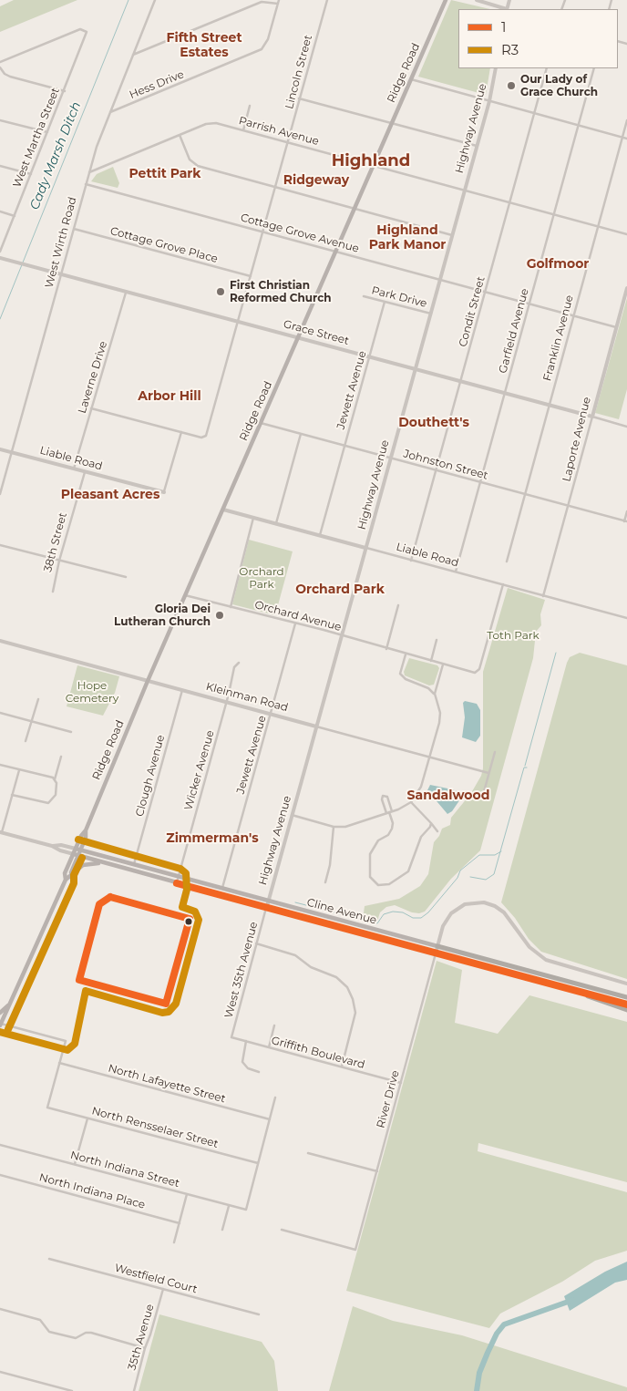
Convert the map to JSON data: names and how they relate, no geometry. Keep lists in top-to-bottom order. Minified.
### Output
{"streets":{"highway":["Cline Avenue"],"main road":["Ridge Road"],"street":["Lincoln Street","Hess Drive","Highway Avenue","Parrish Avenue","West Martha Street","Cottage Grove Avenue","West Wirth Road","Cottage Grove Place","Park Drive","Condit Street","Garfield Avenue","Grace Street","Franklin Avenue","Laverne Drive","Jewett Avenue","Laporte Avenue","Liable Road","Johnston Street","38th Street","Orchard Avenue","Kleinman Road","Wicker Avenue","Clough Avenue","West 35th Avenue","Griffith Boulevard","North Lafayette Street","River Drive","North Rensselaer Street","North Indiana Street","North Indiana Place","Westfield Court","35th Avenue"]},"crossings":[["Lincoln Street","Parrish Avenue"],["Lincoln Street","Cottage Grove Avenue"],["Lincoln Street","Cottage Grove Place"],["Lincoln Street","Grace Street"],["Ridge Road","Parrish Avenue"],["Ridge Road","Cottage Grove Avenue"],["Ridge Road","Grace Street"],["Ridge Road","Liable Road"],["Ridge Road","Johnston Street"],["Ridge Road","Orchard Avenue"],["Ridge Road","Kleinman Road"],["Ridge Road","Cline Avenue"],["Hess Drive","West Wirth Road"],["Highway Avenue","Parrish Avenue"],["Highway Avenue","Cottage Grove Avenue"],["Highway Avenue","Park Drive"],["Highway Avenue","Grace Street"],["Highway Avenue","Liable Road"],["Highway Avenue","Johnston Street"],["Highway Avenue","Orchard Avenue"],["Highway Avenue","Kleinman Road"],["Highway Avenue","Cline Avenue"],["Highway Avenue","West 35th Avenue"],["Parrish Avenue","West Wirth Road"],["Parrish Avenue","Condit Street"],["Parrish Avenue","Garfield Avenue"],["Parrish Avenue","Franklin Avenue"],["Cottage Grove Avenue","West Wirth Road"],["Cottage Grove Avenue","Condit Street"],["Cottage Grove Avenue","Garfield Avenue"],["Cottage Grove Avenue","Franklin Avenue"],["Cottage Grove Avenue","Laporte Avenue"],["West Wirth Road","Cottage Grove Place"],["West Wirth Road","Grace Street"],["West Wirth Road","Liable Road"],["Park Drive","Jewett Avenue"],["Condit Street","Grace Street"],["Condit Street","Liable Road"],["Condit Street","Johnston Street"],["Garfield Avenue","Grace Street"],["Garfield Avenue","Liable Road"],["Garfield Avenue","Johnston Street"],["Grace Street","Franklin Avenue"],["Grace Street","Laverne Drive"],["Grace Street","Jewett Avenue"],["Grace Street","Laporte Avenue"],["Franklin Avenue","Johnston Street"],["Laverne Drive","Liable Road"],["Jewett Avenue","Liable Road"],["Jewett Avenue","Johnston Street"],["Jewett Avenue","Orchard Avenue"],["Jewett Avenue","Kleinman Road"],["Jewett Avenue","Cline Avenue"],["Laporte Avenue","Liable Road"],["Laporte Avenue","Johnston Street"],["Liable Road","38th Street"],["Kleinman Road","Wicker Avenue"],["Kleinman Road","Clough Avenue"],["Wicker Avenue","Cline Avenue"],["Clough Avenue","Cline Avenue"],["Cline Avenue","West 35th Avenue"],["Cline Avenue","River Drive"],["West 35th Avenue","Griffith Boulevard"],["Griffith Boulevard","River Drive"],["North Lafayette Street","North Rensselaer Street"],["North Rensselaer Street","North Indiana Street"],["Westfield Court","35th Avenue"]],"districts":["Fifth Street Estates","Highland","Pettit Park","Ridgeway","Highland Park Manor","Golfmoor","Arbor Hill","Douthett's","Pleasant Acres","Orchard Park","Sandalwood","Zimmerman's"],"water":["Cady Marsh Ditch"],"parks":["Orchard Park","Toth Park","Hope Cemetery"],"places":["Our Lady of Grace Church","First Christian Reformed Church","Gloria Dei Lutheran Church"],"lines":["transit line R3","transit line 1"],"legend":["1","R3"]}
